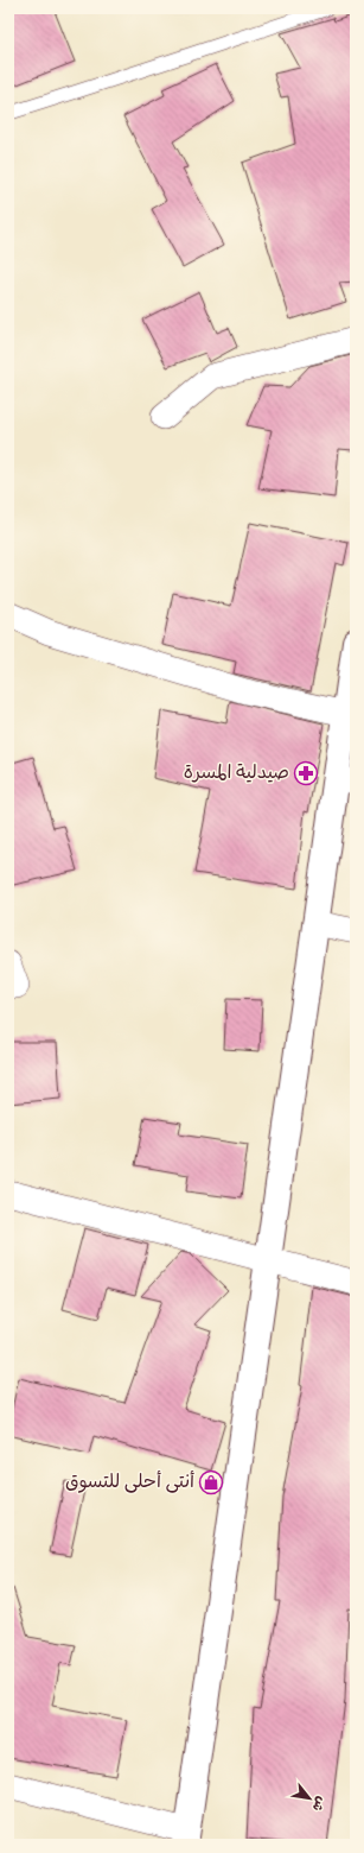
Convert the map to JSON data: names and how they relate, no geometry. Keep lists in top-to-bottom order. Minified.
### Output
{"places":{"pharmacy":["صيدلية المسرة"],"shop":["أنتى أحلى للتسوق"]},"north":"bottom right"}
